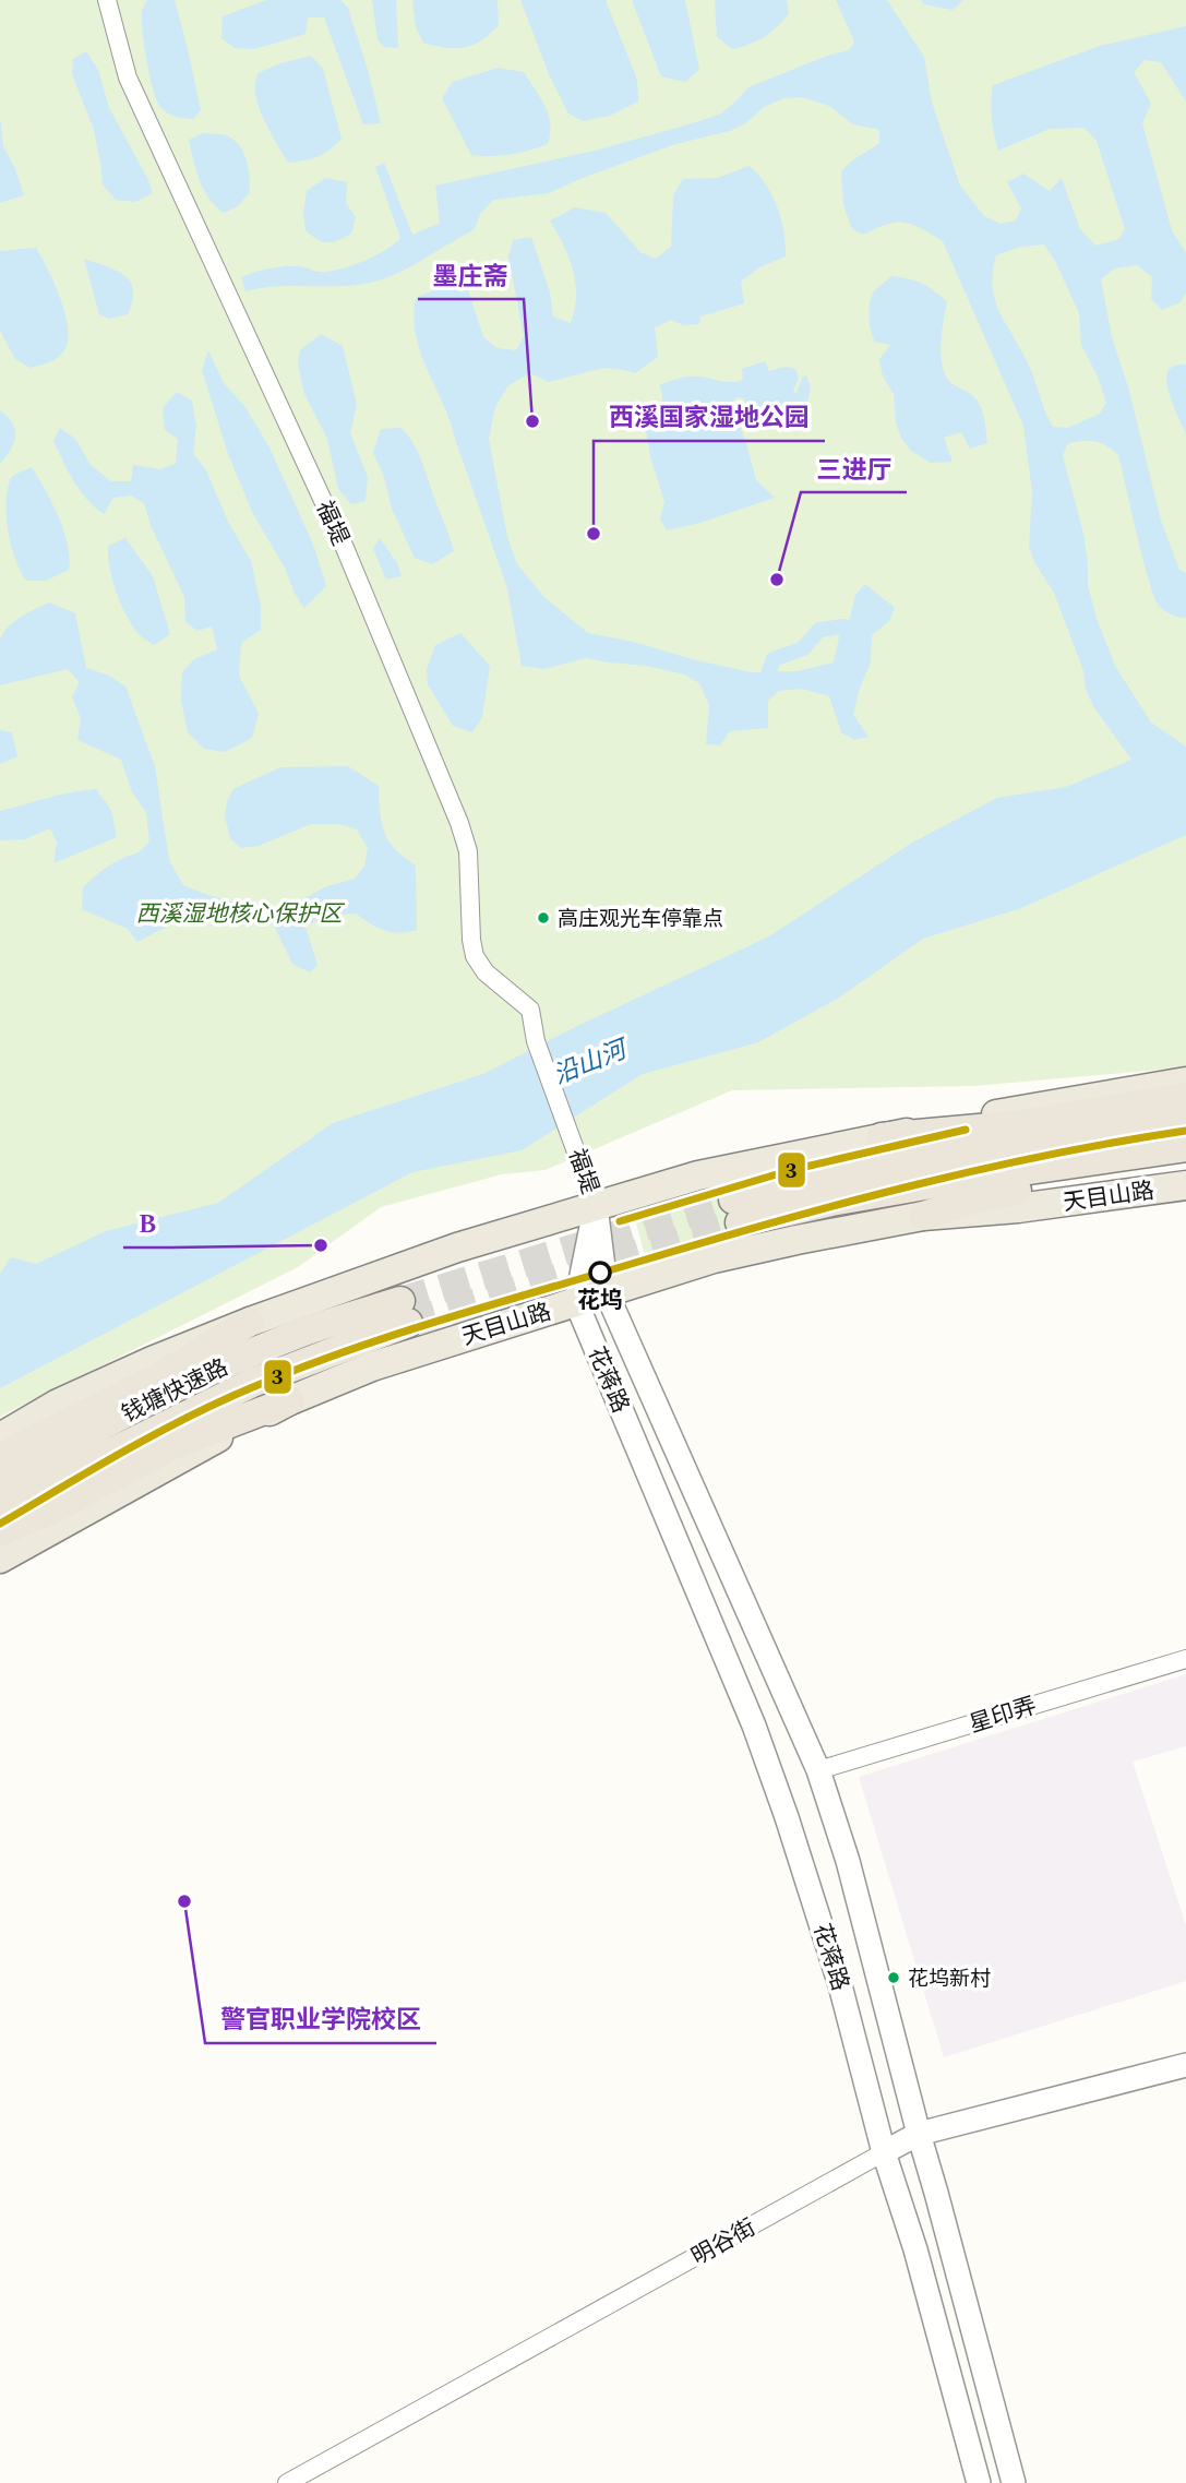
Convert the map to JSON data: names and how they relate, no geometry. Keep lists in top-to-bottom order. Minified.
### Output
{"streets":{"highway":["钱塘快速路"],"main road":["天目山路"],"street":["福堤","花蒋路","星印弄","明谷街"]},"crossings":[["福堤","花蒋路"],["天目山路","花蒋路"],["花蒋路","星印弄"],["花蒋路","明谷街"]],"water":["沿山河"],"parks":["西溪湿地核心保护区"],"places":["墨庄斋","西溪国家湿地公园","三进厅","高庄观光车停靠点","B","花坞","警官职业学院校区","花坞新村"],"lines":["transit line 3"]}
